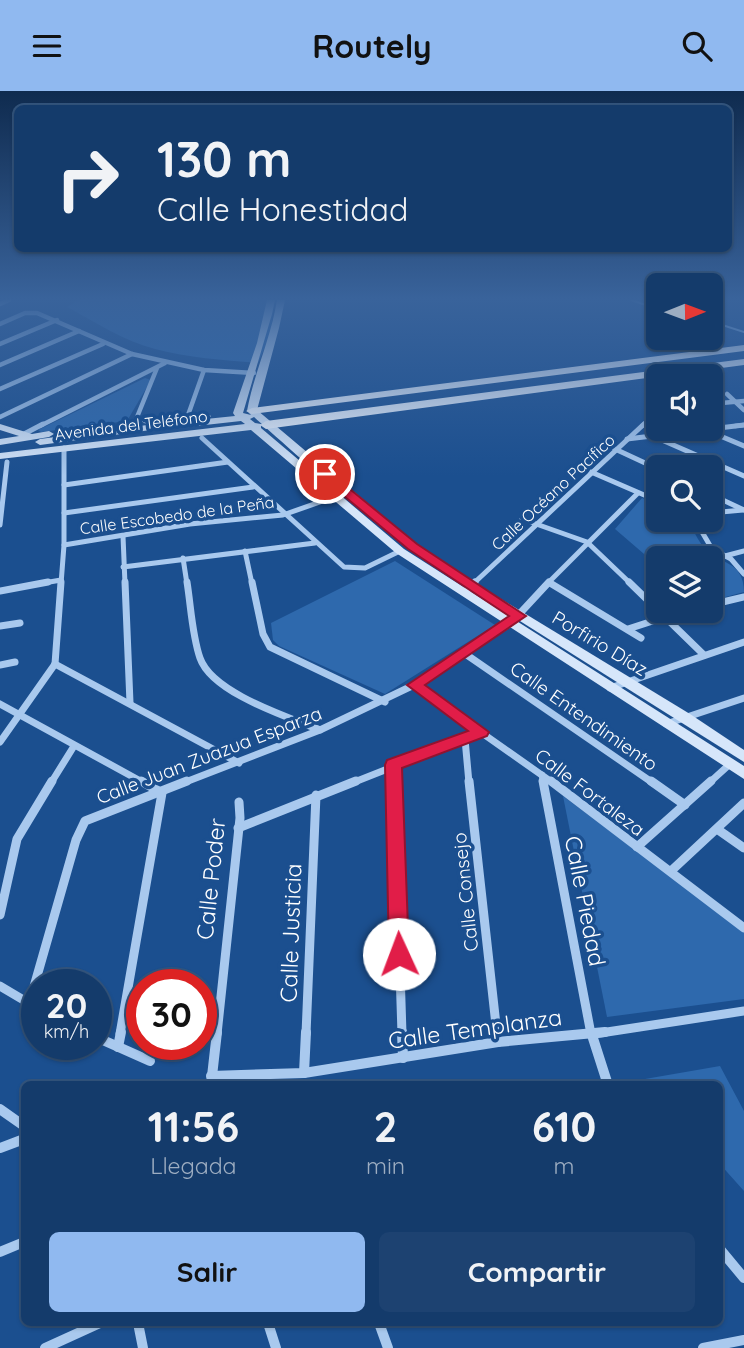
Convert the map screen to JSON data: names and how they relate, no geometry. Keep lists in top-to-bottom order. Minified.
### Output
{"streets":{"street":["Avenida del Teléfono","Calle Océano Pacífico","Calle Escobedo de la Peña","Porfirio Díaz","Calle Entendimiento","Calle Juan Zuazua Esparza","Calle Fortaleza","Calle Poder","Calle Consejo","Calle Piedad","Calle Justicia","Calle Templanza"]},"crossings":[["Porfirio Díaz","Calle Juan Zuazua Esparza"],["Calle Entendimiento","Calle Juan Zuazua Esparza"],["Calle Juan Zuazua Esparza","Calle Fortaleza"],["Calle Fortaleza","Calle Piedad"],["Calle Poder","Calle Templanza"],["Calle Consejo","Calle Templanza"],["Calle Piedad","Calle Templanza"],["Calle Justicia","Calle Templanza"]],"north":"right","page":{"header":"Routely","turn":["130 m","Calle Honestidad"],"speed":"20 km/h","limit":"30","eta":["11:56","Llegada","2","min","610","m"],"buttons":["Salir","Compartir"]}}
